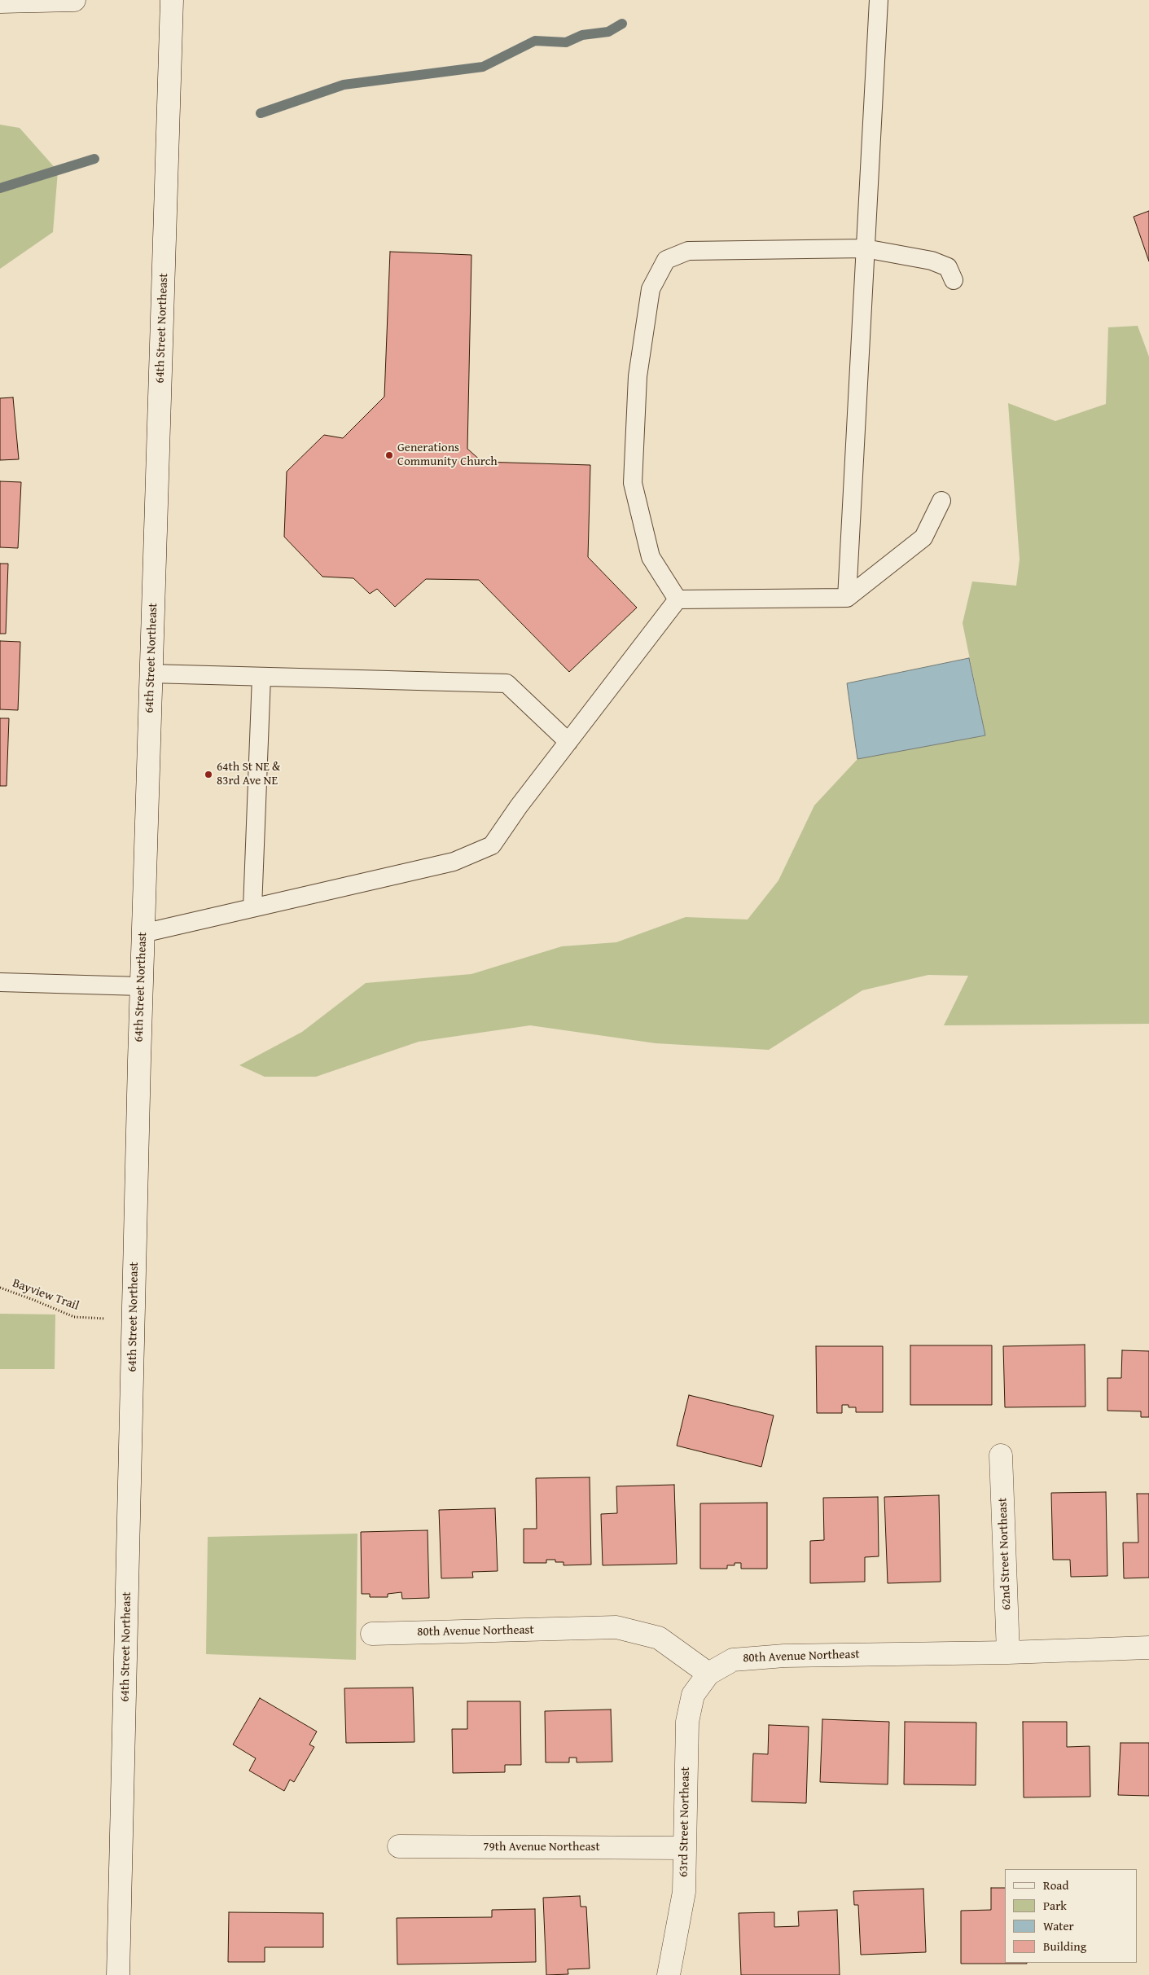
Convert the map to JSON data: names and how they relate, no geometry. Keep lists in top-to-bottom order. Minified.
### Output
{"streets":{"main road":["64th Street Northeast","62nd Street Northeast","80th Avenue Northeast","63rd Street Northeast","79th Avenue Northeast"],"path":["Bayview Trail"]},"crossings":[["64th Street Northeast","Bayview Trail"],["62nd Street Northeast","80th Avenue Northeast"],["80th Avenue Northeast","63rd Street Northeast"],["63rd Street Northeast","79th Avenue Northeast"]],"places":["Generations Community Church","64th St NE & 83rd Ave NE"],"legend":["Road","Park","Water","Building"]}
